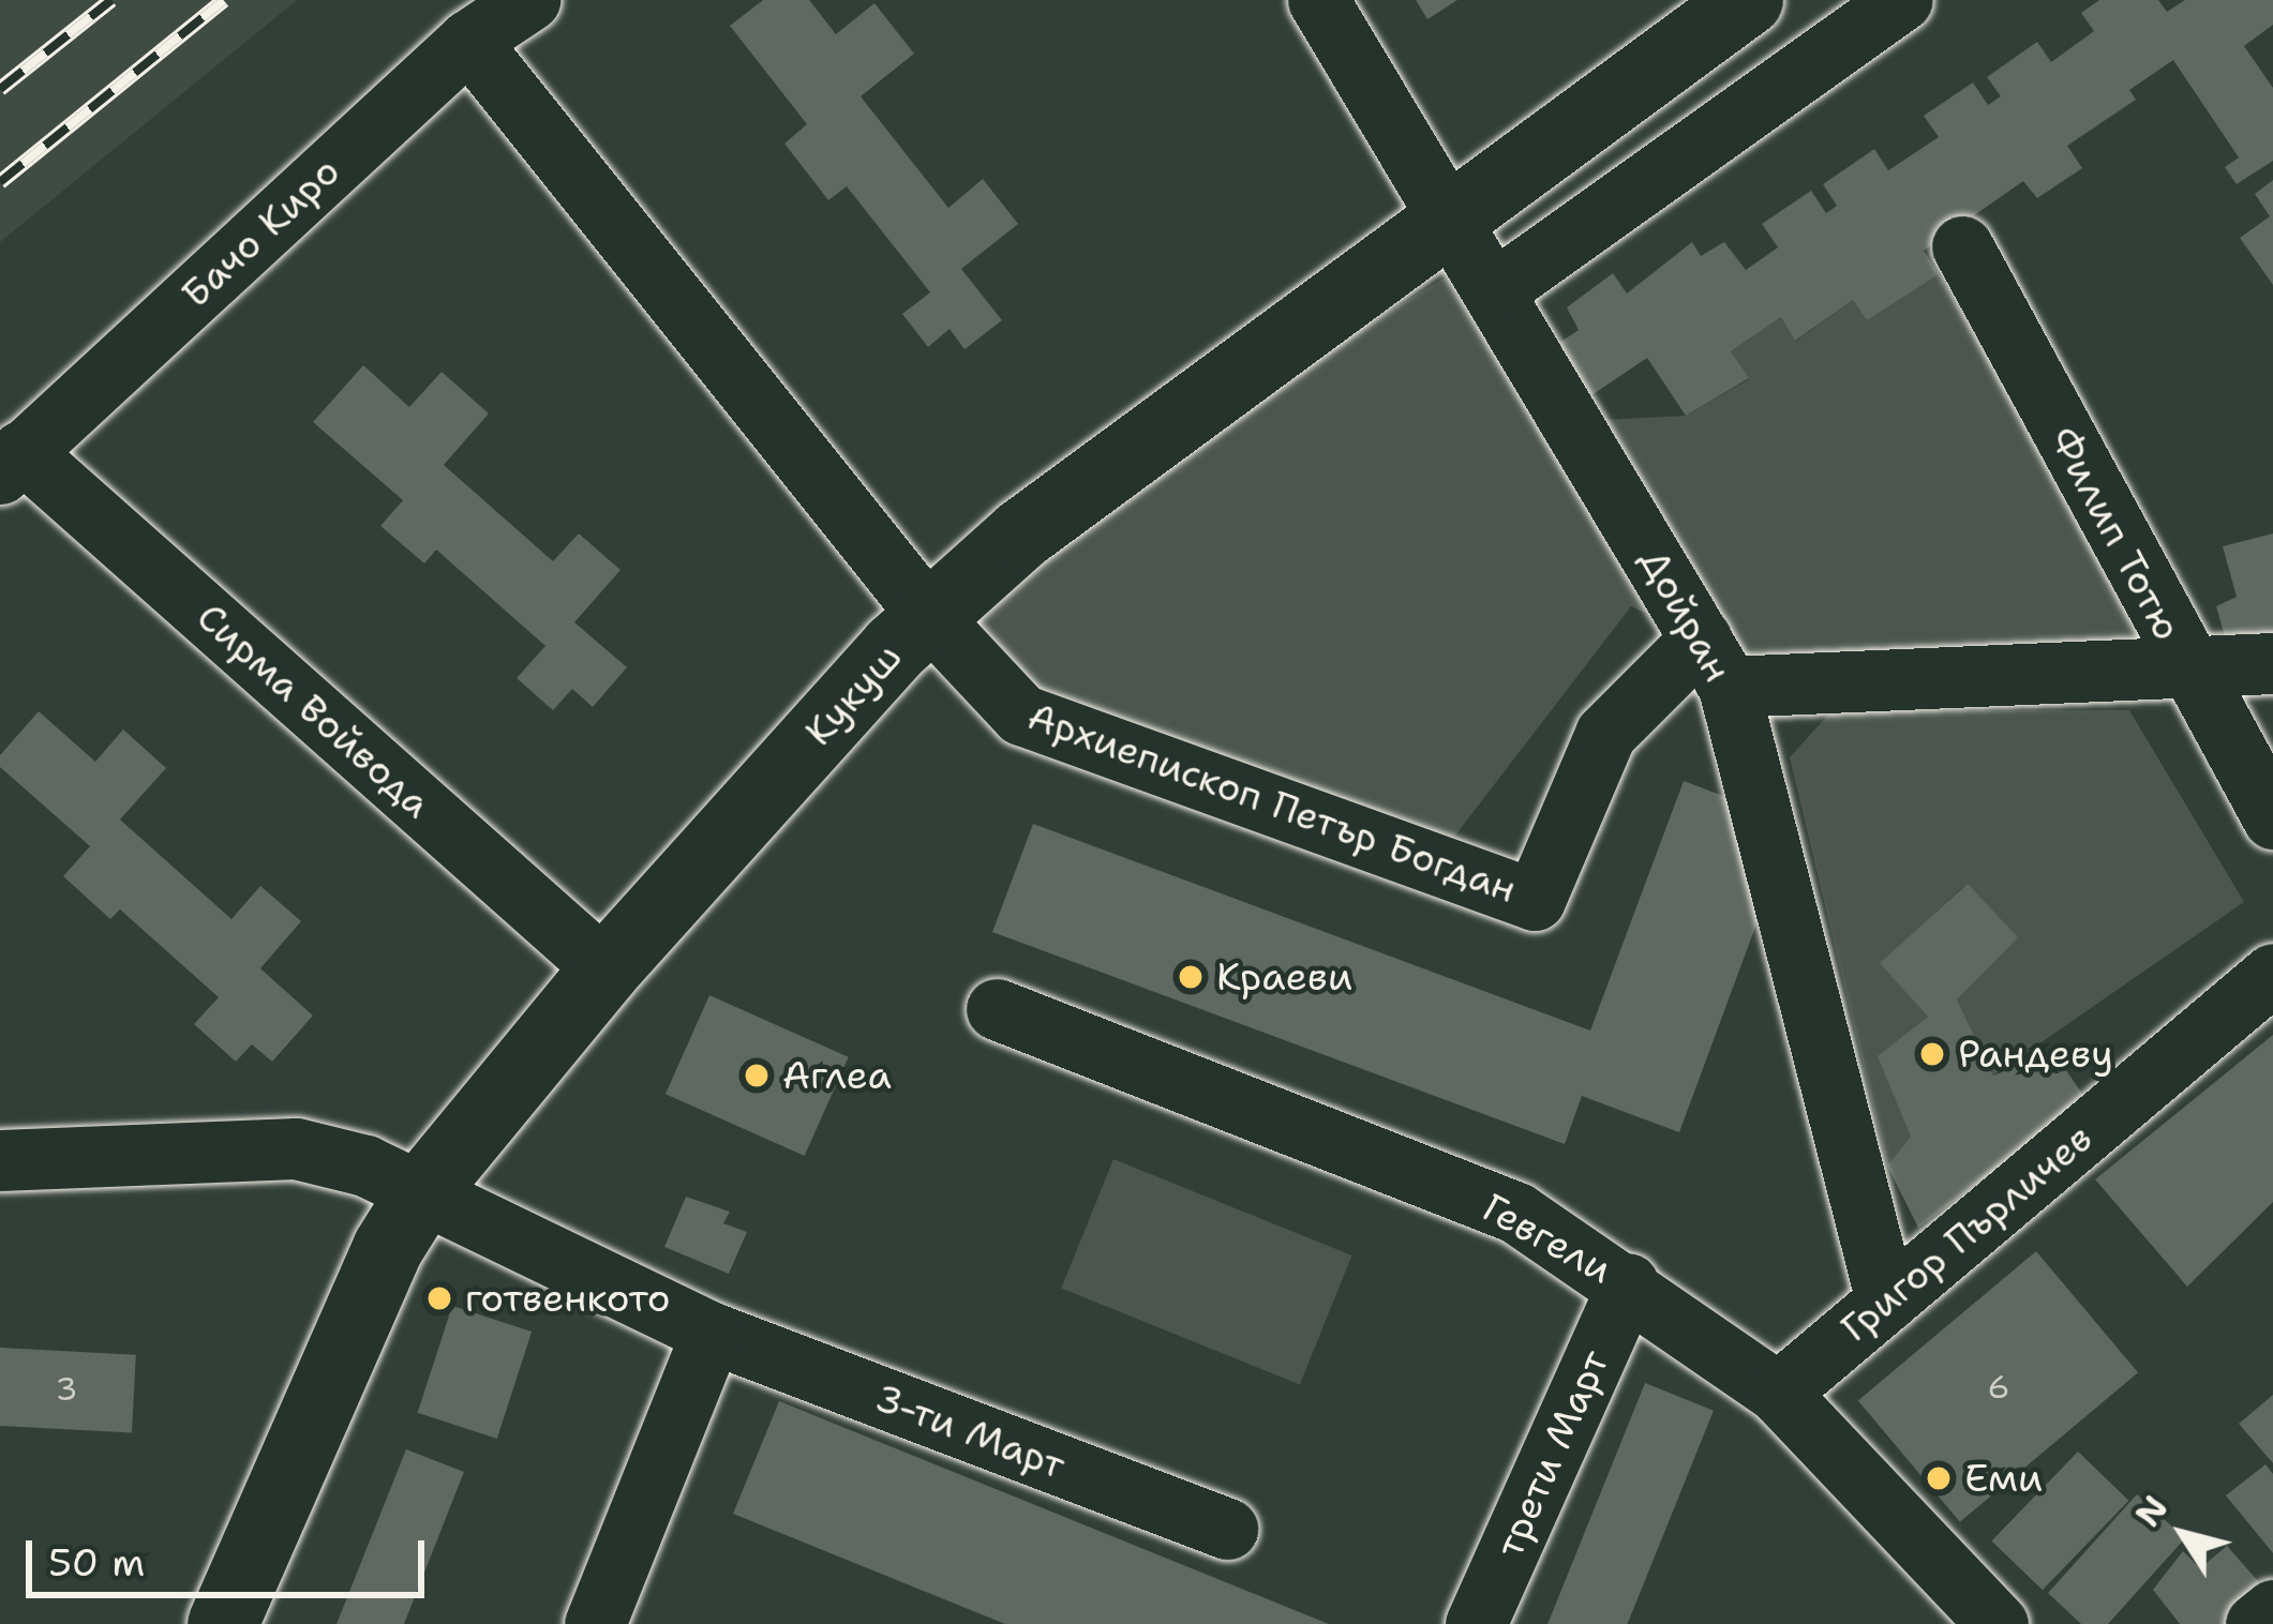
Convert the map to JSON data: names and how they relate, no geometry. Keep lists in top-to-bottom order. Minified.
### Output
{"streets":{"street":["Бачо Киро","Филип Тотю","Дойран","Кукуш","Сирма Войвода","Архиепископ Петър Богдан","Григор Пърличев","Гевгели","3-ти Март","трети Март"]},"crossings":[["Бачо Киро","Сирма Войвода"],["Бачо Киро","Архиепископ Петър Богдан"],["Дойран","Кукуш"],["Дойран","Архиепископ Петър Богдан"],["Дойран","Григор Пърличев"],["Кукуш","Сирма Войвода"],["Кукуш","Архиепископ Петър Богдан"],["Кукуш","3-ти Март"],["Григор Пърличев","Гевгели"],["Гевгели","трети Март"]],"places":["Краеви","Рандеву","Аглеа","готвенкото","Еми"],"house_numbers":["6","3"],"scale_bar":"50 m","north":"top left"}
